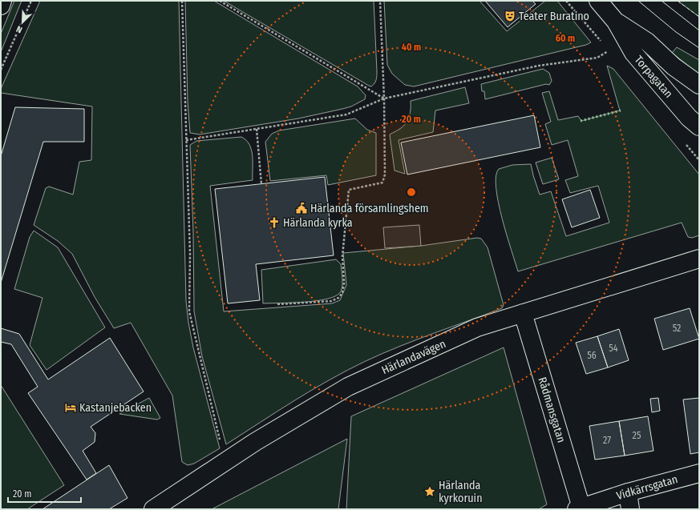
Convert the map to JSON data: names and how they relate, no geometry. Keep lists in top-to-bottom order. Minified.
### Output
{"streets":{"street":["Torpagatan","Härlandavägen","Rådmansgatan","Vidkärrsgatan"]},"crossings":[["Härlandavägen","Rådmansgatan"],["Rådmansgatan","Vidkärrsgatan"]],"places":{"theatre":["Teater Buratino"],"public building":["Härlanda församlingshem"],"church":["Härlanda kyrka"],"hotel":["Kastanjebacken"],"place":["Härlanda kyrkoruin"]},"house_numbers":["52","54","56","25","27"],"scale_bar":"20 m","north":"bottom left","rings":["60 m","40 m","20 m"]}
